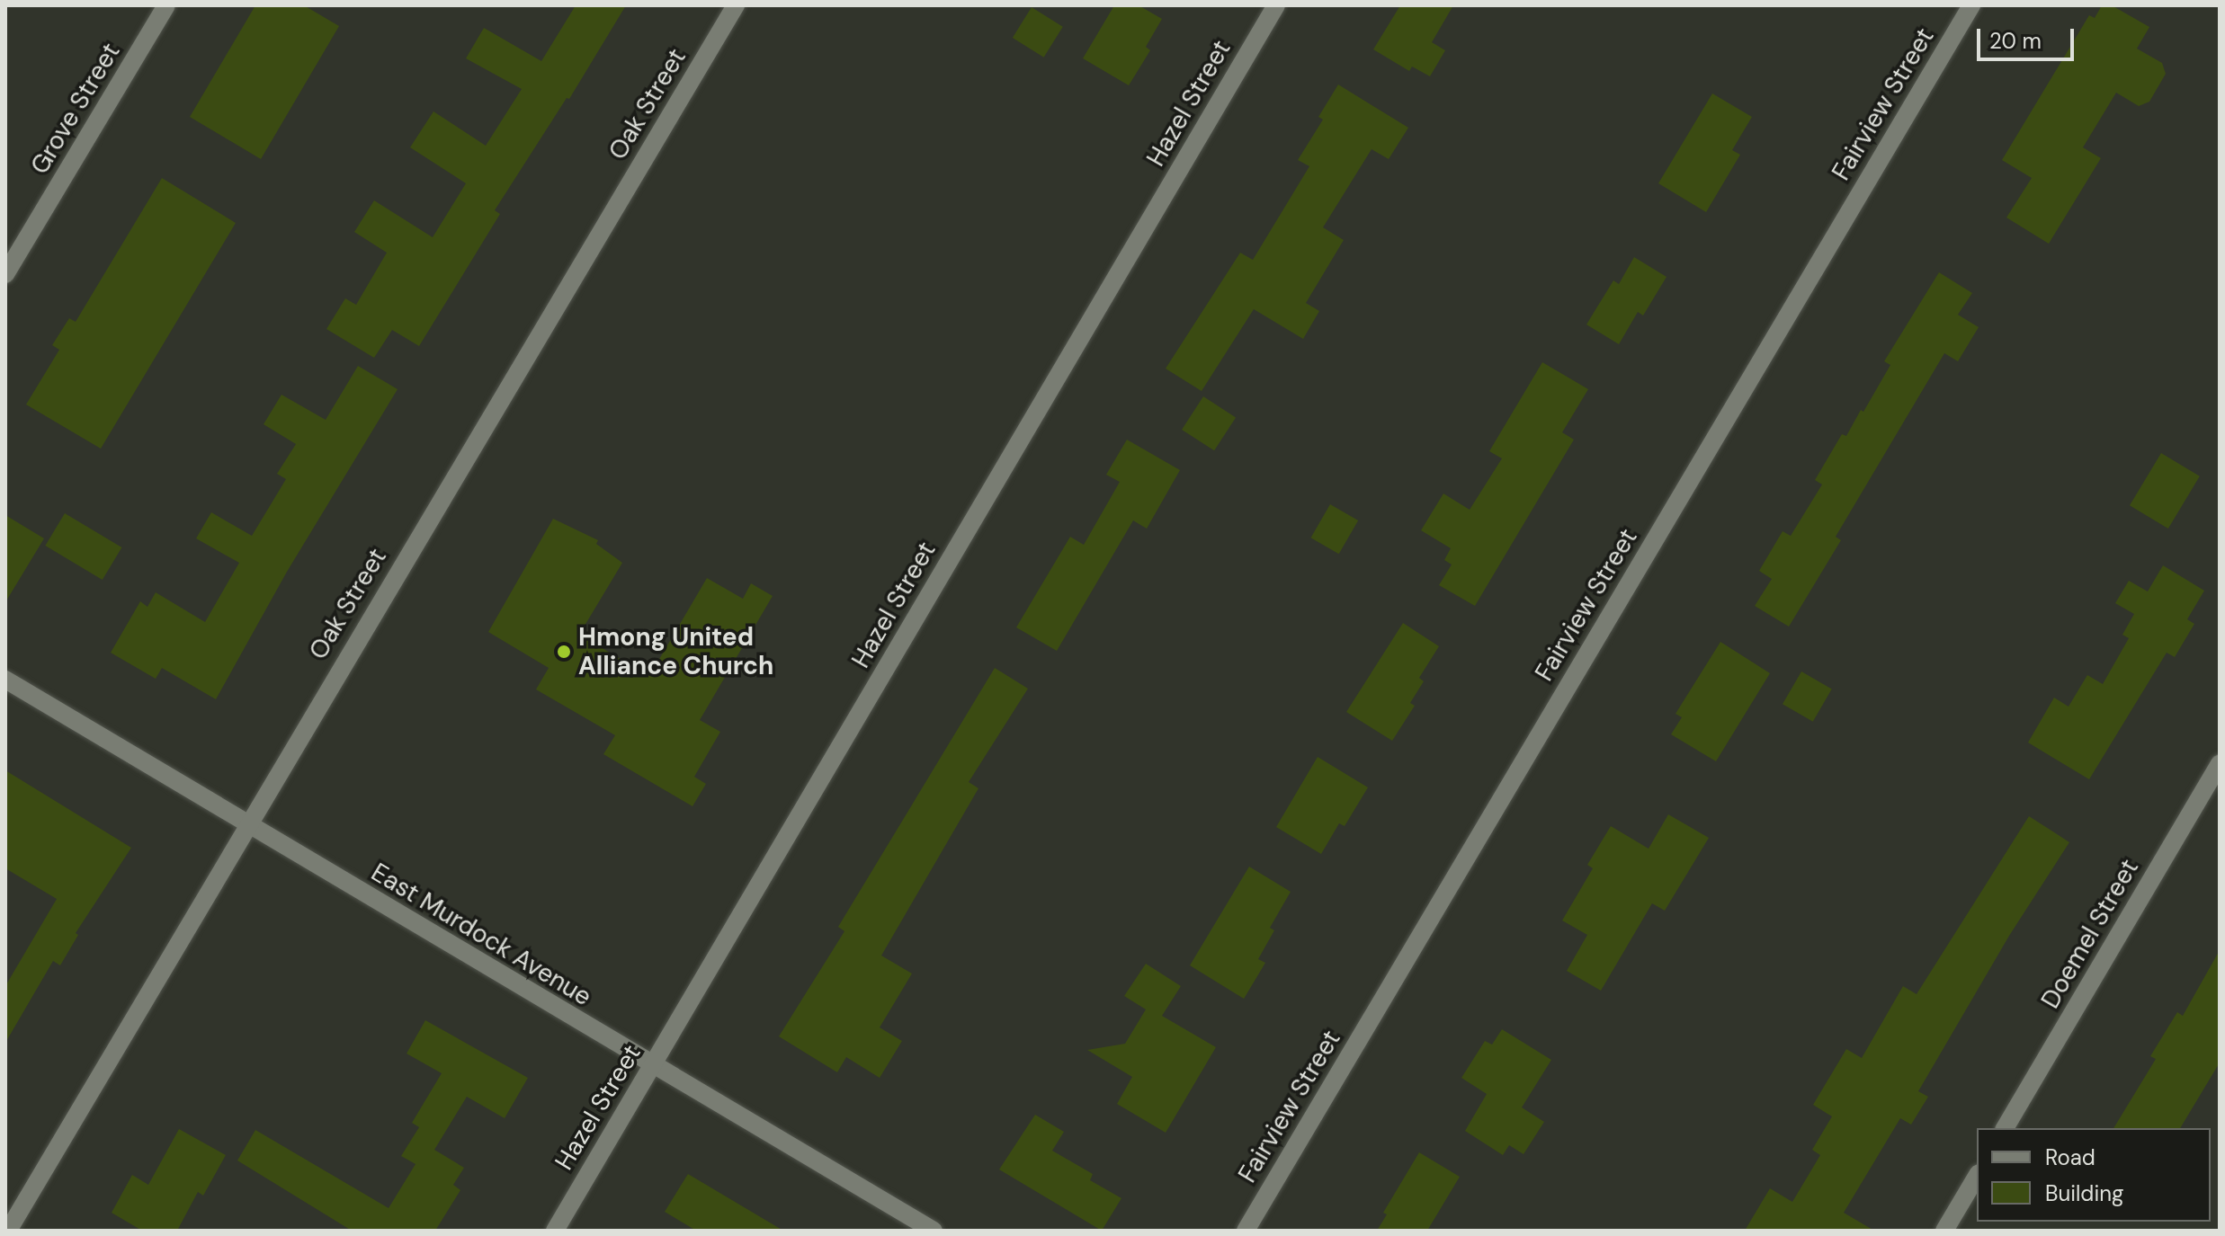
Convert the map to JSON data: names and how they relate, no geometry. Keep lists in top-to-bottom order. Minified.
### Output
{"streets":{"street":["Hazel Street","Oak Street","Fairview Street","Grove Street","Doemel Street","East Murdock Avenue"]},"crossings":[["Hazel Street","East Murdock Avenue"],["Oak Street","East Murdock Avenue"]],"places":["Hmong United Alliance Church"],"legend":["Road","Building"],"scale_bar":"20 m"}
